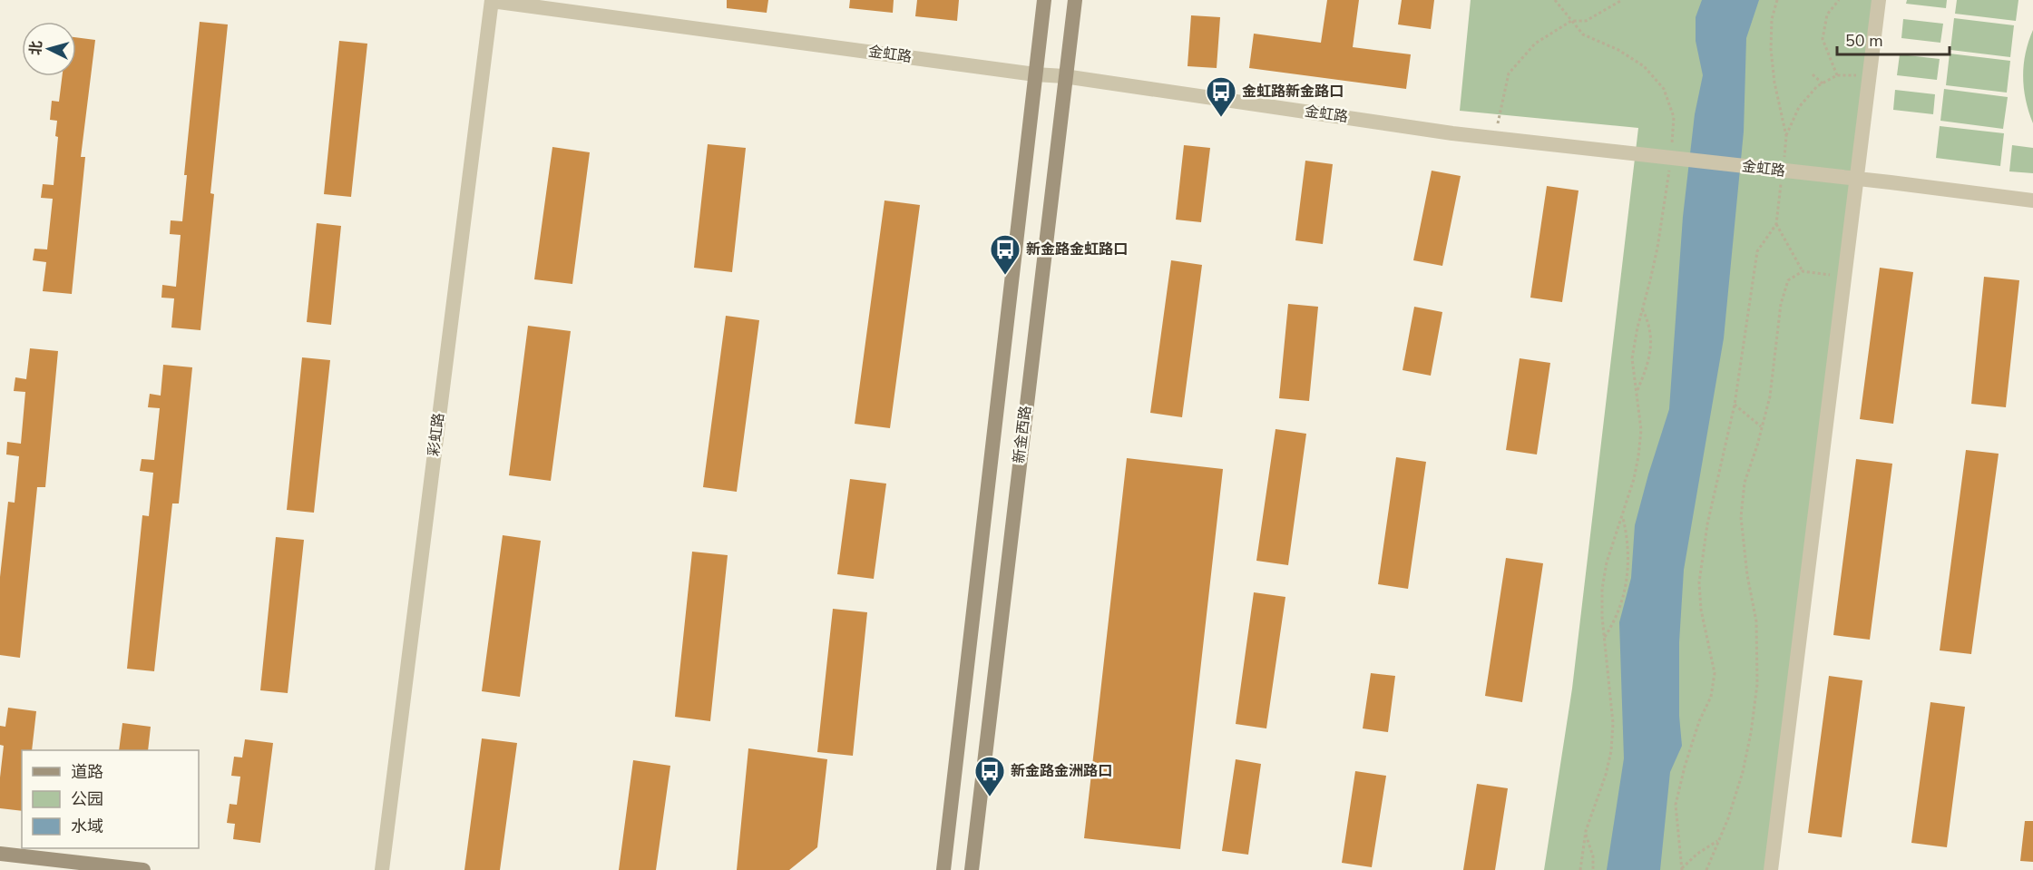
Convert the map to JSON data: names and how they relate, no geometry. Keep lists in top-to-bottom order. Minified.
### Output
{"streets":{"main road":["新金西路"],"street":["金虹路","彩虹路"]},"crossings":[["金虹路","彩虹路"],["金虹路","新金西路"]],"places":{"bus stop":["金虹路新金路口","新金路金虹路口","新金路金洲路口"]},"legend":["道路","公园","水域"],"scale_bar":"50 m","north":"left"}
